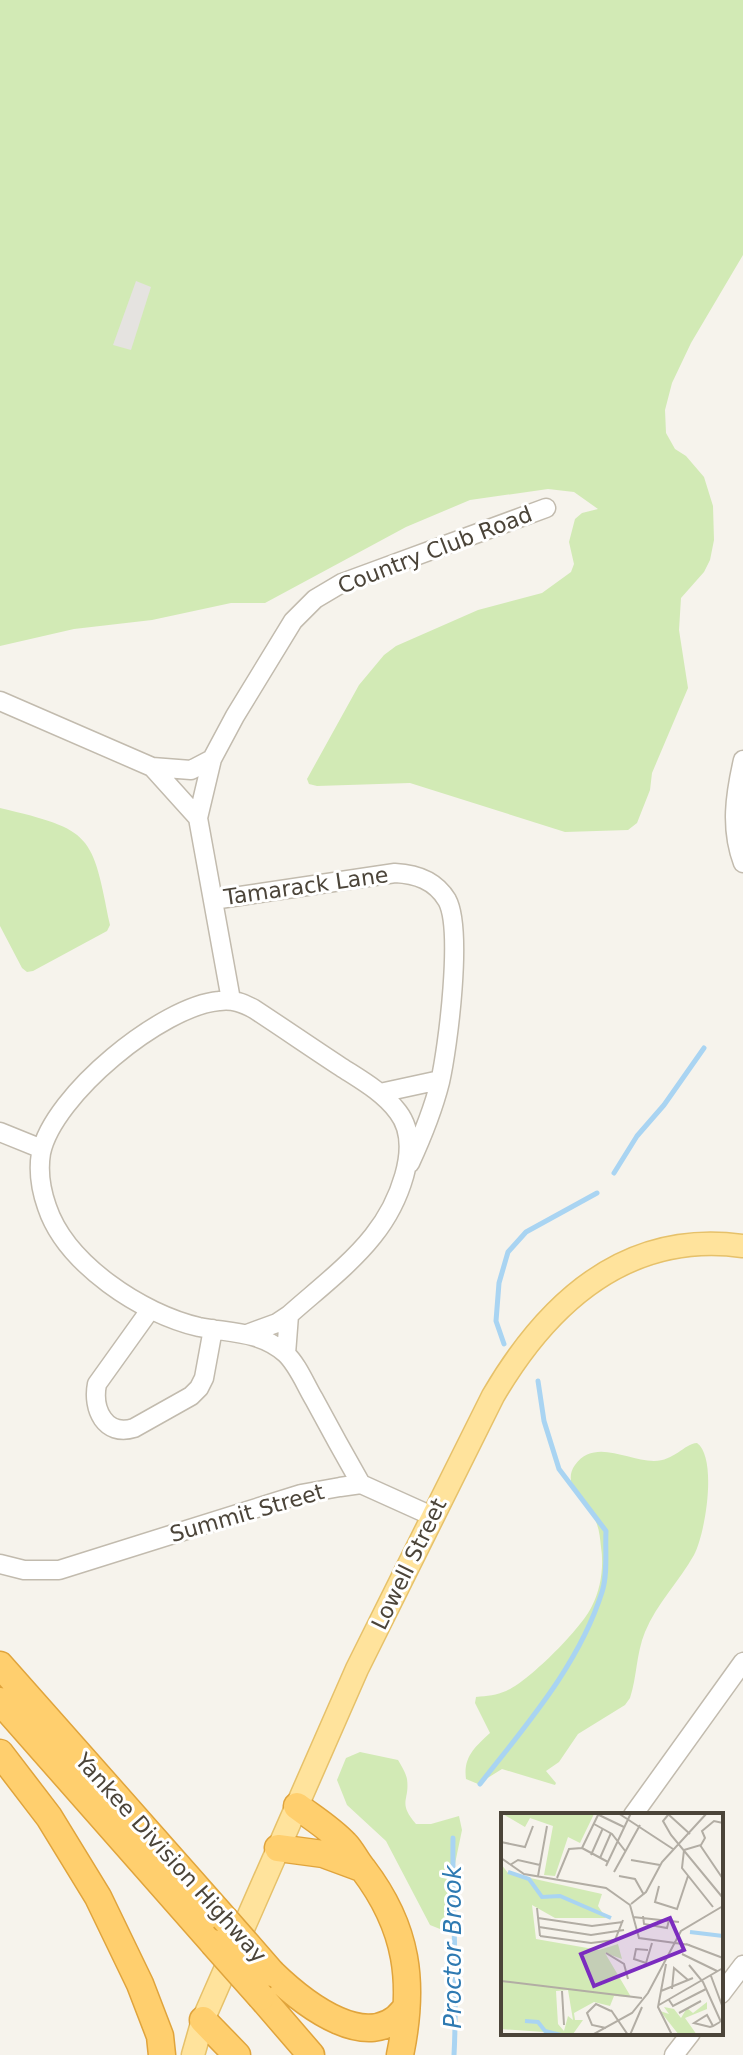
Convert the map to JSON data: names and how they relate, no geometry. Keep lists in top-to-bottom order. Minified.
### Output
{"streets":{"highway":["Yankee Division Highway"],"main road":["Lowell Street"],"street":["Country Club Road","Tamarack Lane","Summit Street"]},"water":["Proctor Brook"]}
